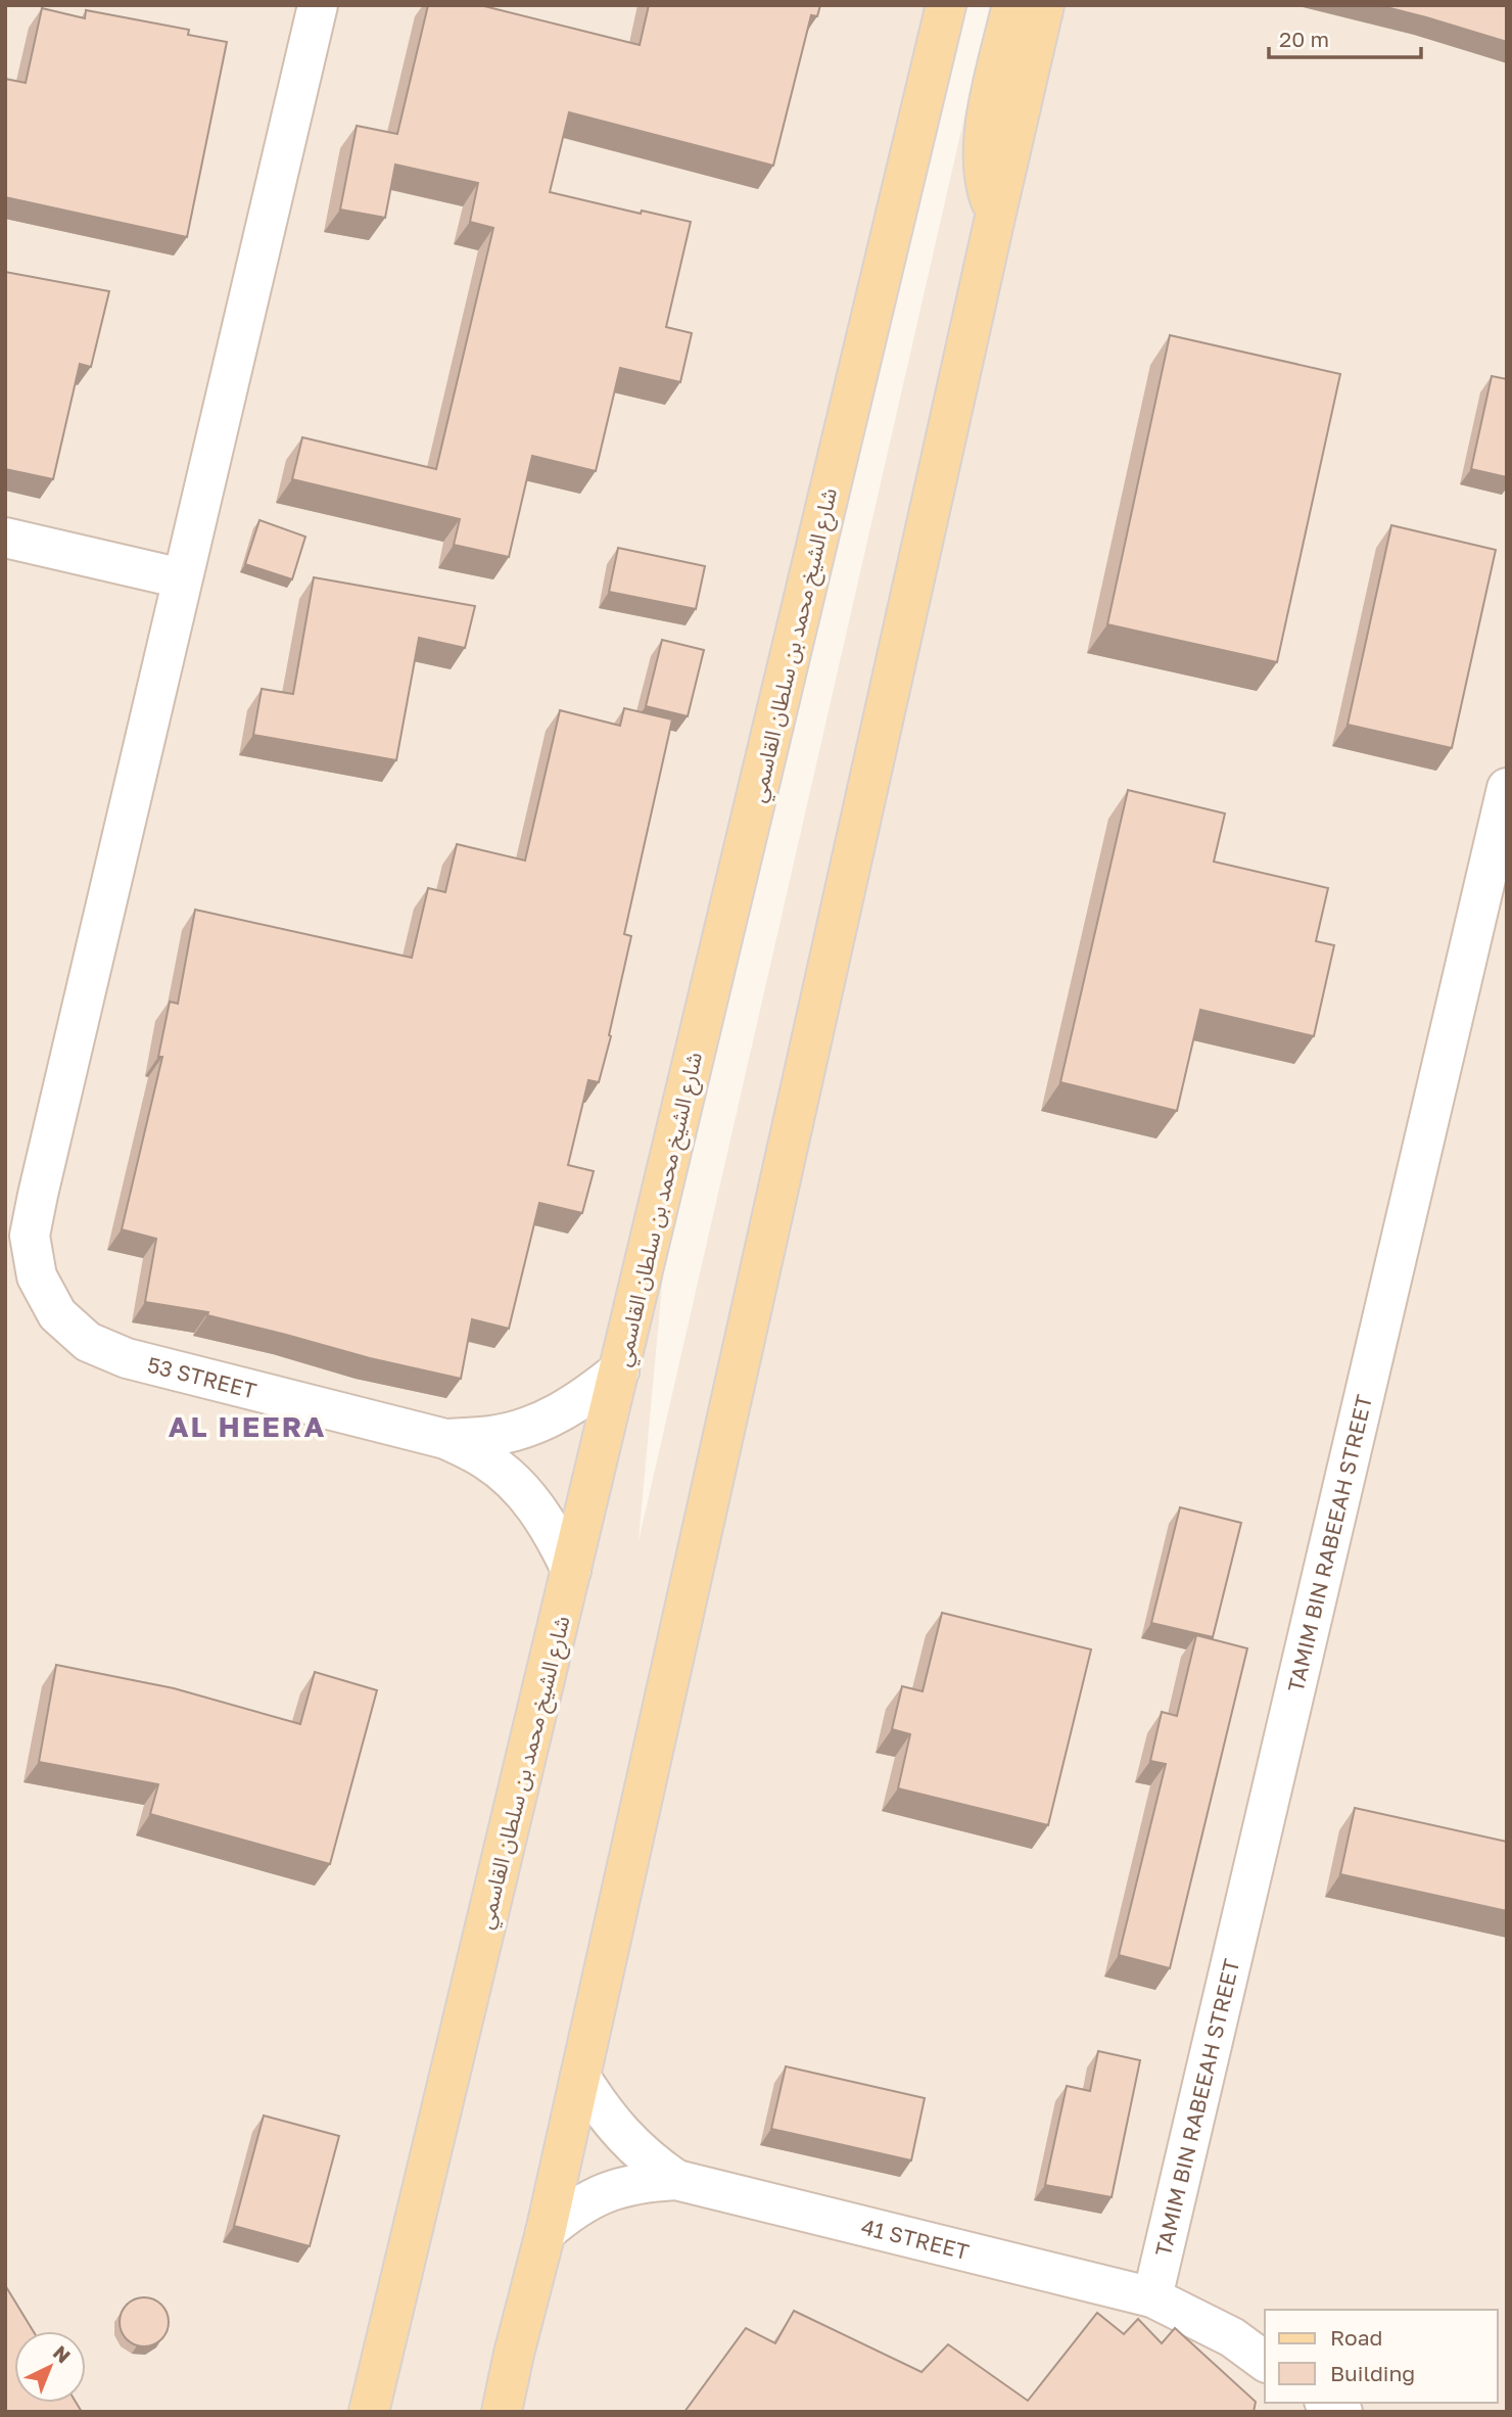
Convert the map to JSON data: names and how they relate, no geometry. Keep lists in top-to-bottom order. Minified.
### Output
{"streets":{"main road":["شارع الشيخ محمد بن سلطان القاسمي"],"street":["53 STREET","TAMIM BIN RABEEAH STREET","41 STREET"]},"crossings":[["شارع الشيخ محمد بن سلطان القاسمي","53 STREET"],["TAMIM BIN RABEEAH STREET","41 STREET"]],"districts":["AL HEERA"],"legend":["Road","Building"],"scale_bar":"20 m","north":"top right"}
